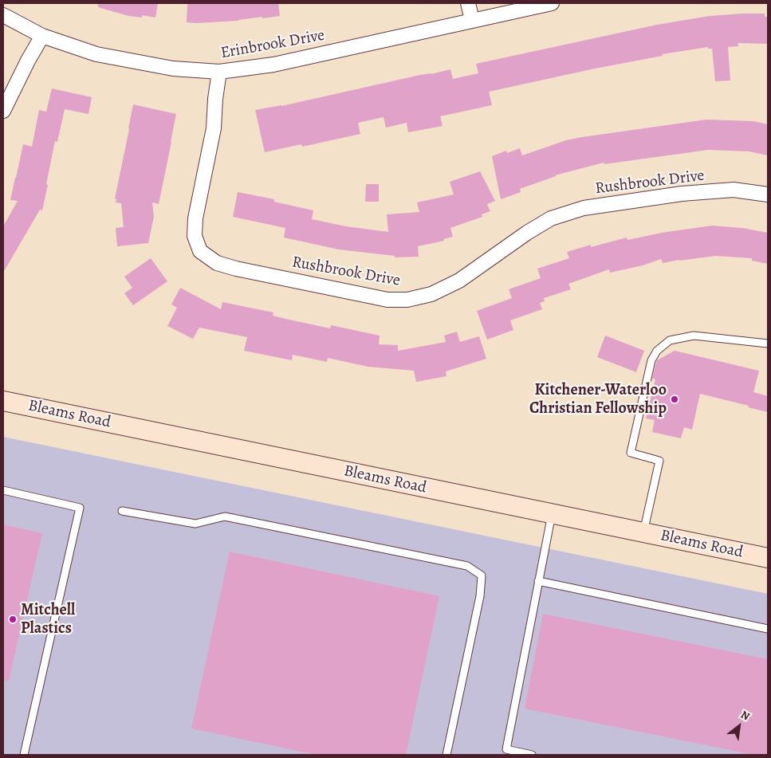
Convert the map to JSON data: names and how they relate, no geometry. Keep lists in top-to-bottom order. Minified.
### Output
{"streets":{"main road":["Bleams Road"],"street":["Erinbrook Drive","Rushbrook Drive"]},"crossings":[["Erinbrook Drive","Rushbrook Drive"]],"places":["Kitchener-Waterloo Christian Fellowship","Mitchell Plastics"],"north":"top right"}
